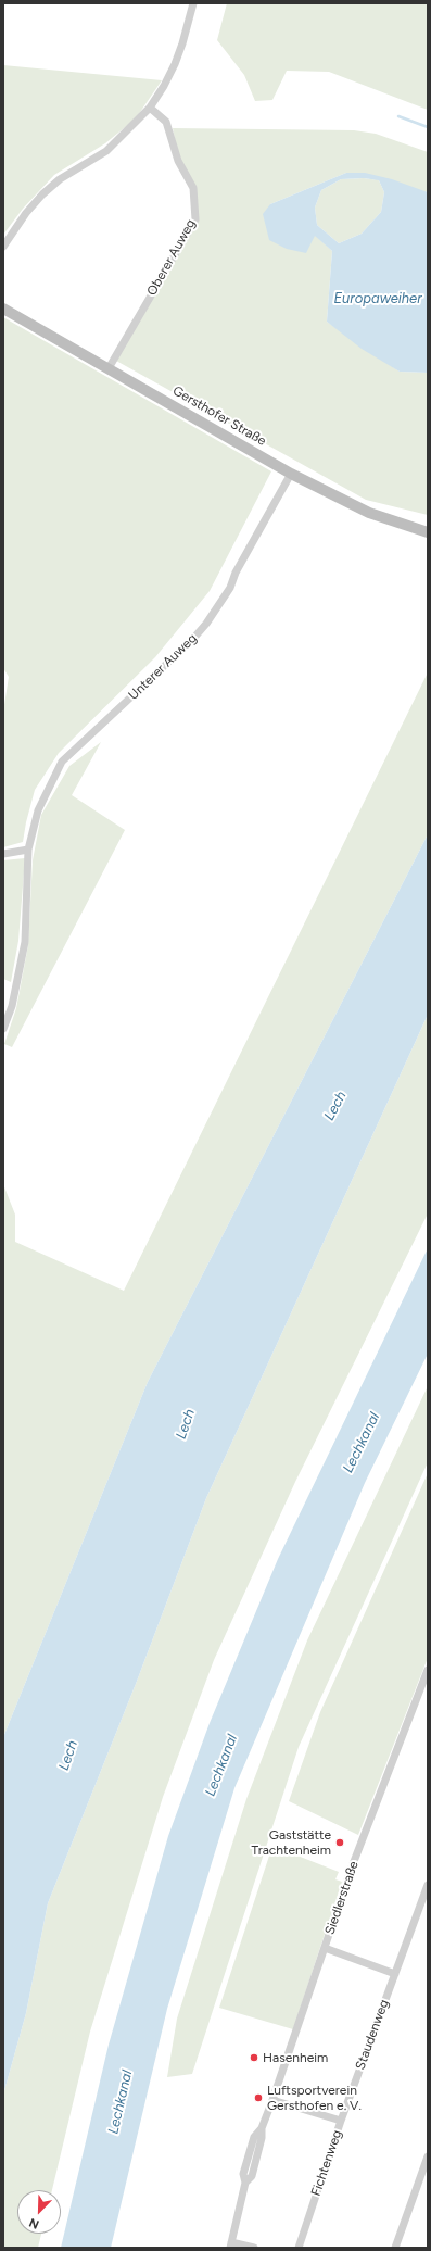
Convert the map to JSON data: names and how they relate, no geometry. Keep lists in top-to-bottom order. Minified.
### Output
{"streets":{"main road":["Gersthofer Straße"],"street":["Oberer Auweg","Unterer Auweg","Siedlerstraße","Staudenweg","Fichtenweg"]},"crossings":[["Oberer Auweg","Gersthofer Straße"],["Gersthofer Straße","Unterer Auweg"],["Siedlerstraße","Fichtenweg"],["Staudenweg","Fichtenweg"]],"water":["Europaweiher","Lech","Lechkanal"],"places":["Gaststätte Trachtenheim","Hasenheim","Luftsportverein Gersthofen e. V."],"north":"bottom left"}
